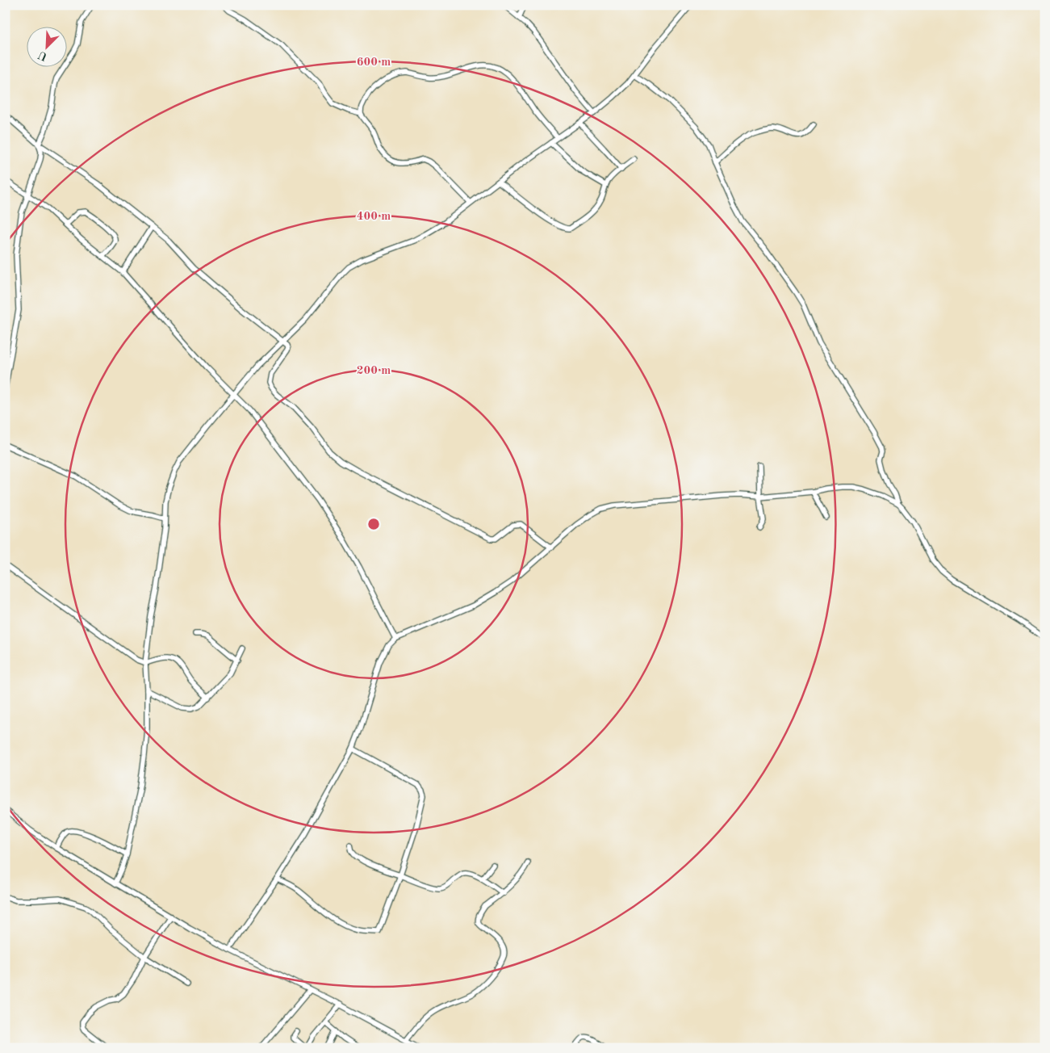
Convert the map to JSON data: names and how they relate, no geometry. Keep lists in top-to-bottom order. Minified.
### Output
{"north":"bottom left","rings":["600 m","400 m","200 m"]}
